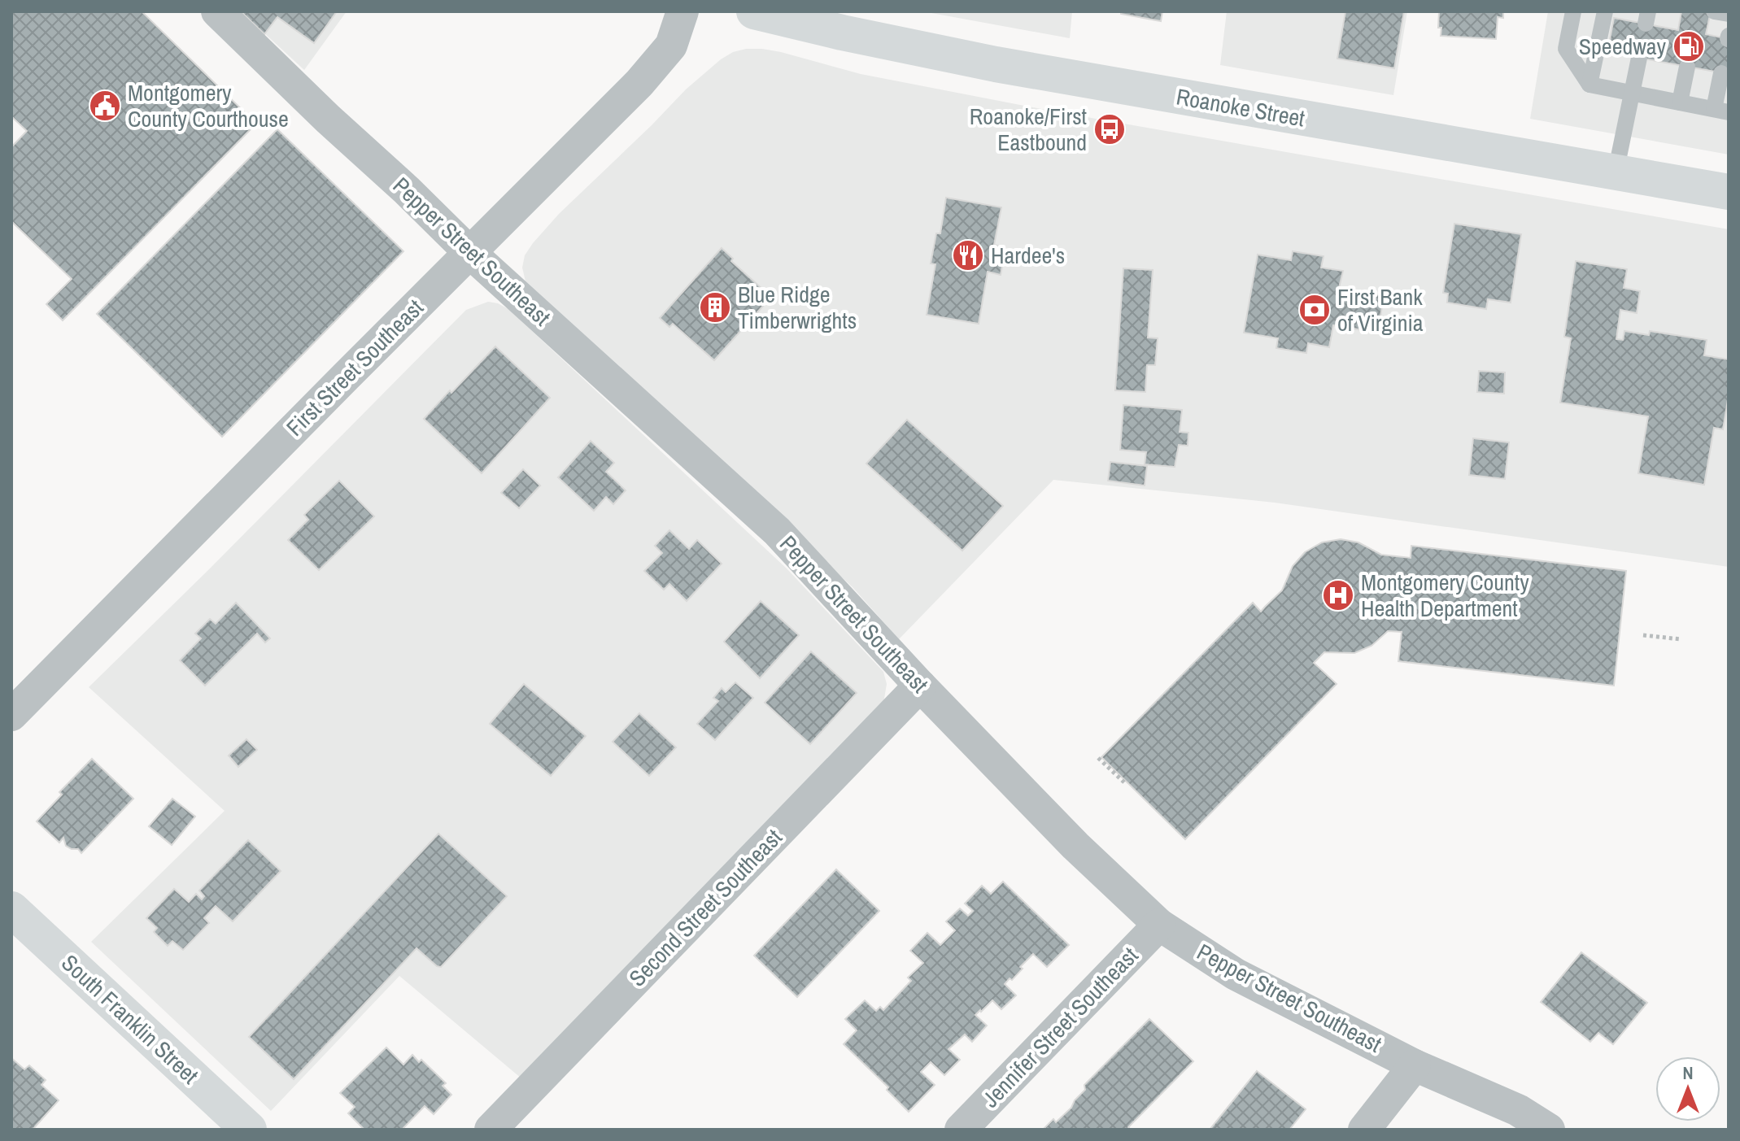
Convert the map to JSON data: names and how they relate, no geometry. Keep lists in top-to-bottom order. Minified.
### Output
{"streets":{"main road":["Roanoke Street","South Franklin Street"],"street":["Pepper Street Southeast","First Street Southeast","Second Street Southeast","Jennifer Street Southeast"]},"crossings":[["Pepper Street Southeast","First Street Southeast"],["Pepper Street Southeast","Second Street Southeast"],["Pepper Street Southeast","Jennifer Street Southeast"]],"places":{"fuel station":["Speedway"],"public building":["Montgomery County Courthouse"],"bus stop":["Roanoke/First Eastbound"],"restaurant":["Hardee's"],"building":["Blue Ridge Timberwrights"],"bank":["First Bank of Virginia"],"hospital":["Montgomery County Health Department"]},"north":"top"}
